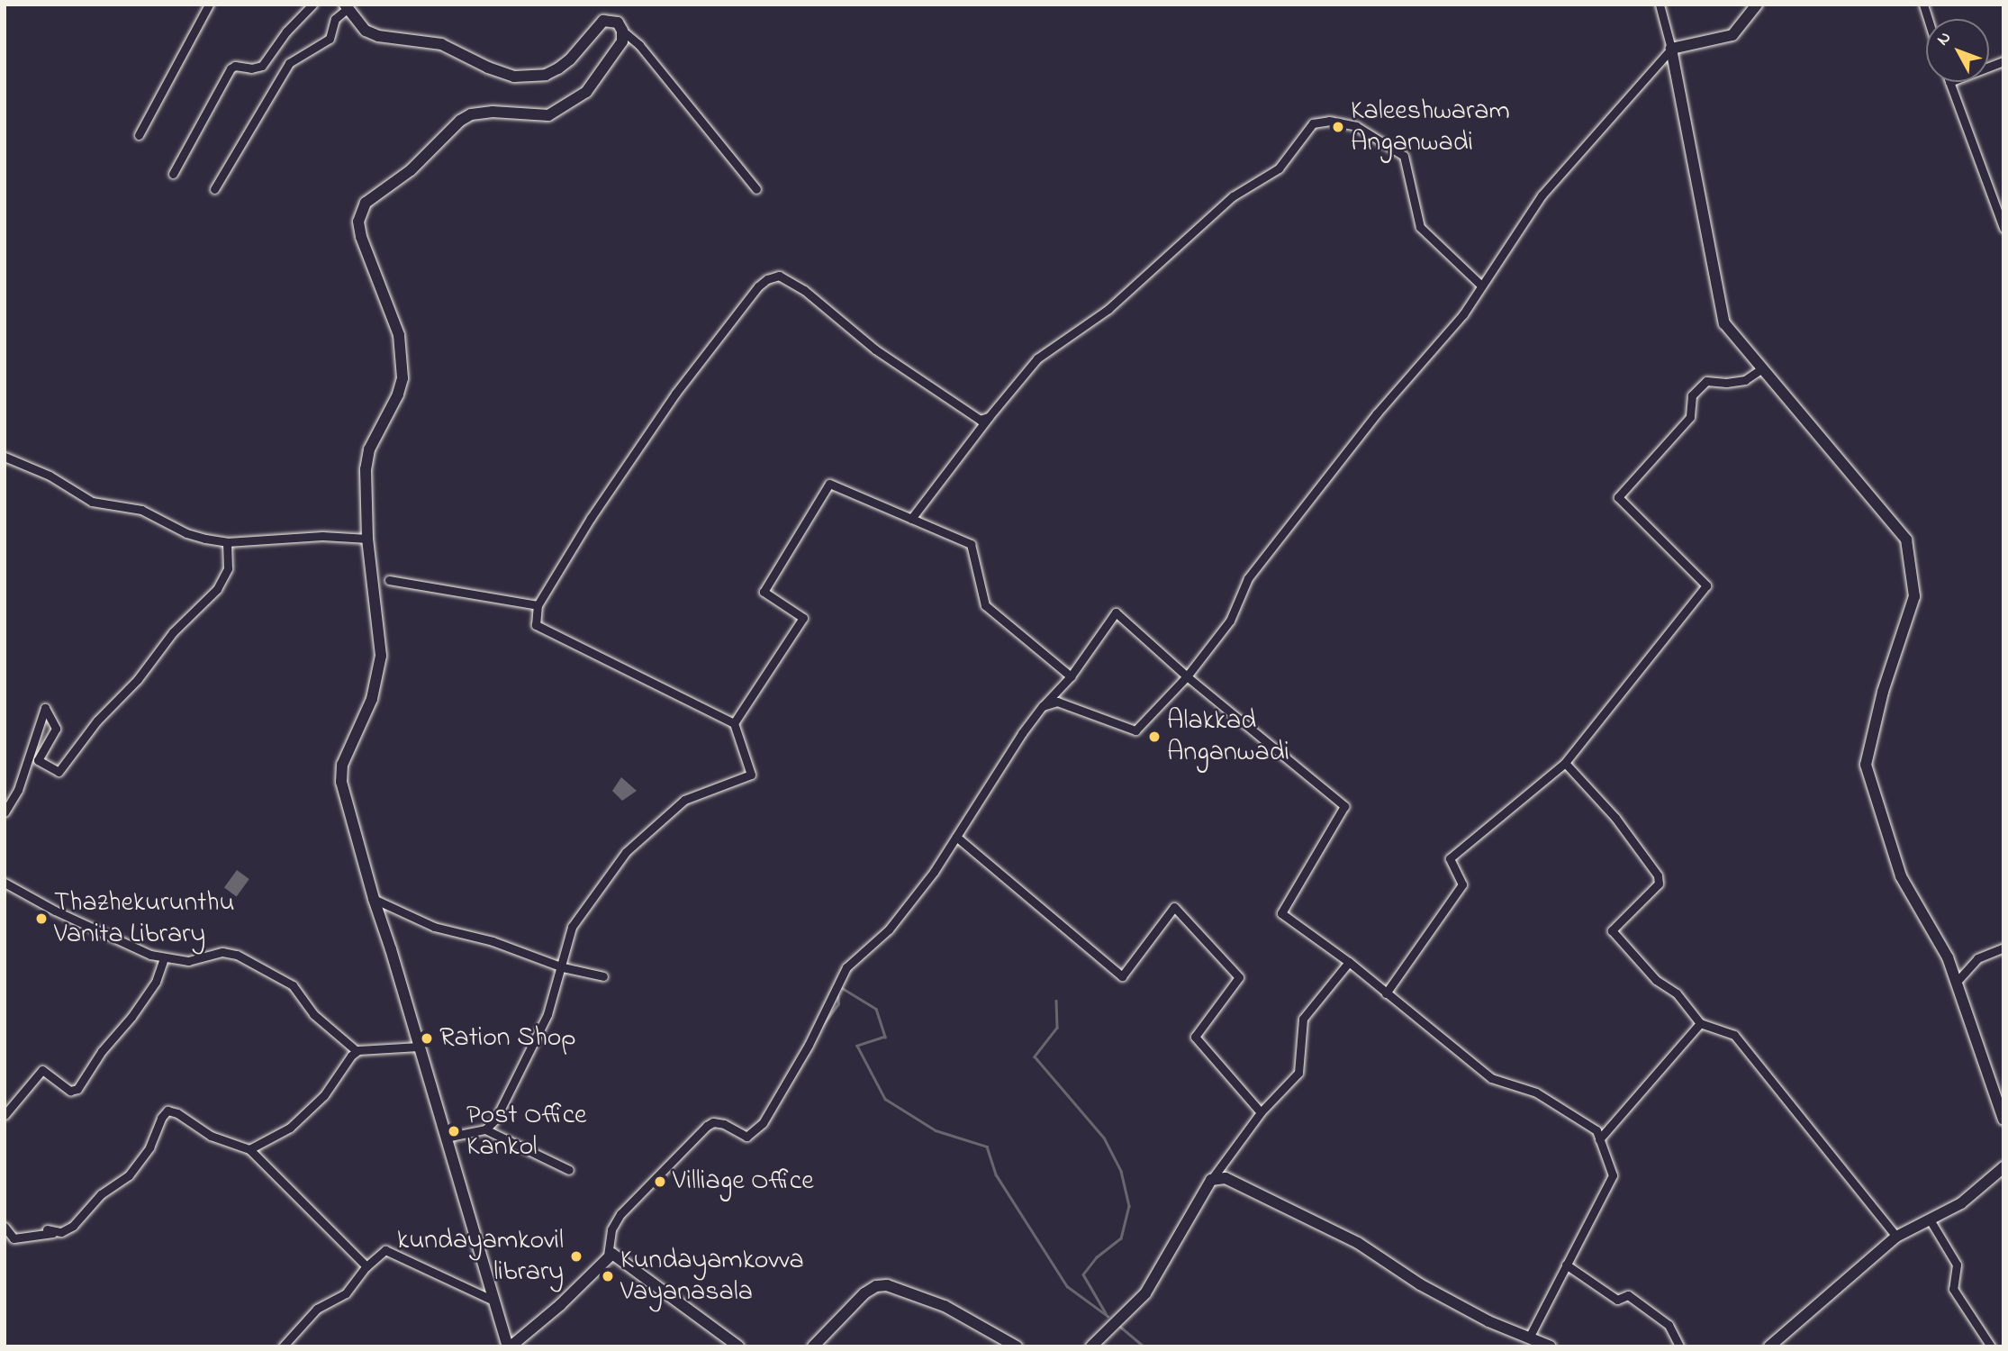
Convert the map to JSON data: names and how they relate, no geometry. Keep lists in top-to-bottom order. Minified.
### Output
{"places":["Kaleeshwaram Anganwadi","Alakkad Anganwadi","Thazhekurunthu Vanita Library","Ration Shop","Post Office Kankol","Villiage Office","kundayamkovil library","Kundayamkovva Vayanasala"],"north":"top left"}
